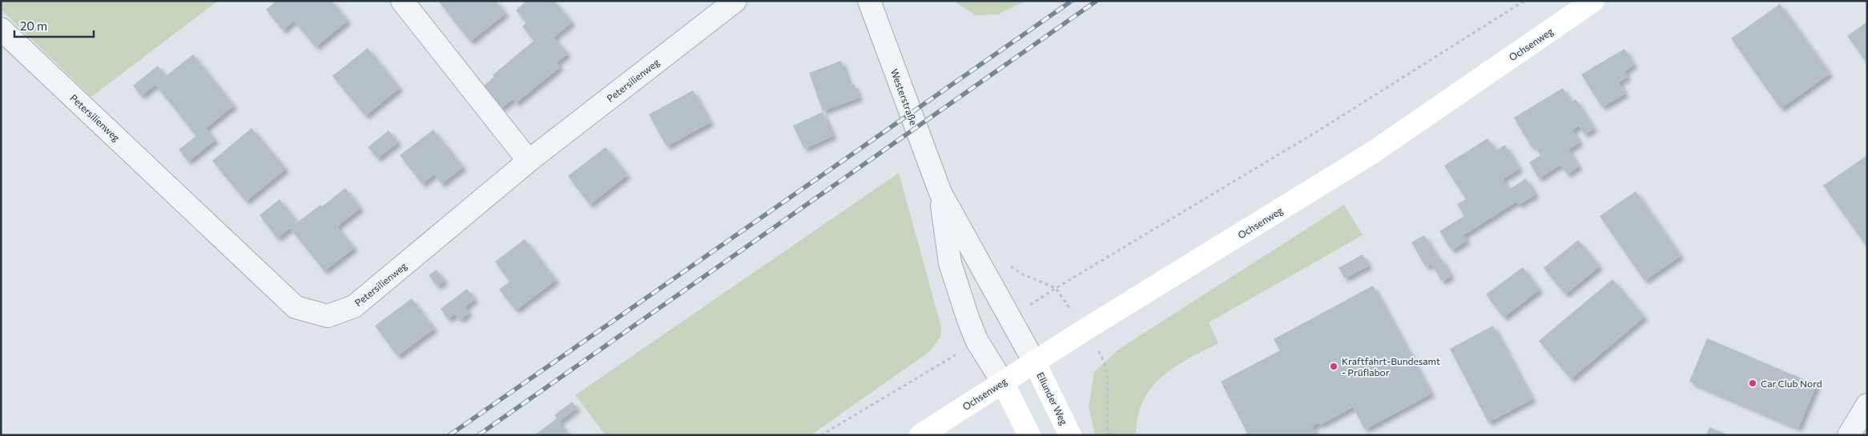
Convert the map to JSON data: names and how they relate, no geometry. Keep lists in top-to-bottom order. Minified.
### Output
{"streets":{"main road":["Ochsenweg","Ellunder Weg"],"street":["Petersilienweg","Westerstraße"]},"crossings":[["Ochsenweg","Westerstraße"],["Ochsenweg","Ellunder Weg"],["Westerstraße","Ellunder Weg"]],"places":["Kraftfahrt-Bundesamt - Prüflabor","Car Club Nord"],"scale_bar":"20 m"}
